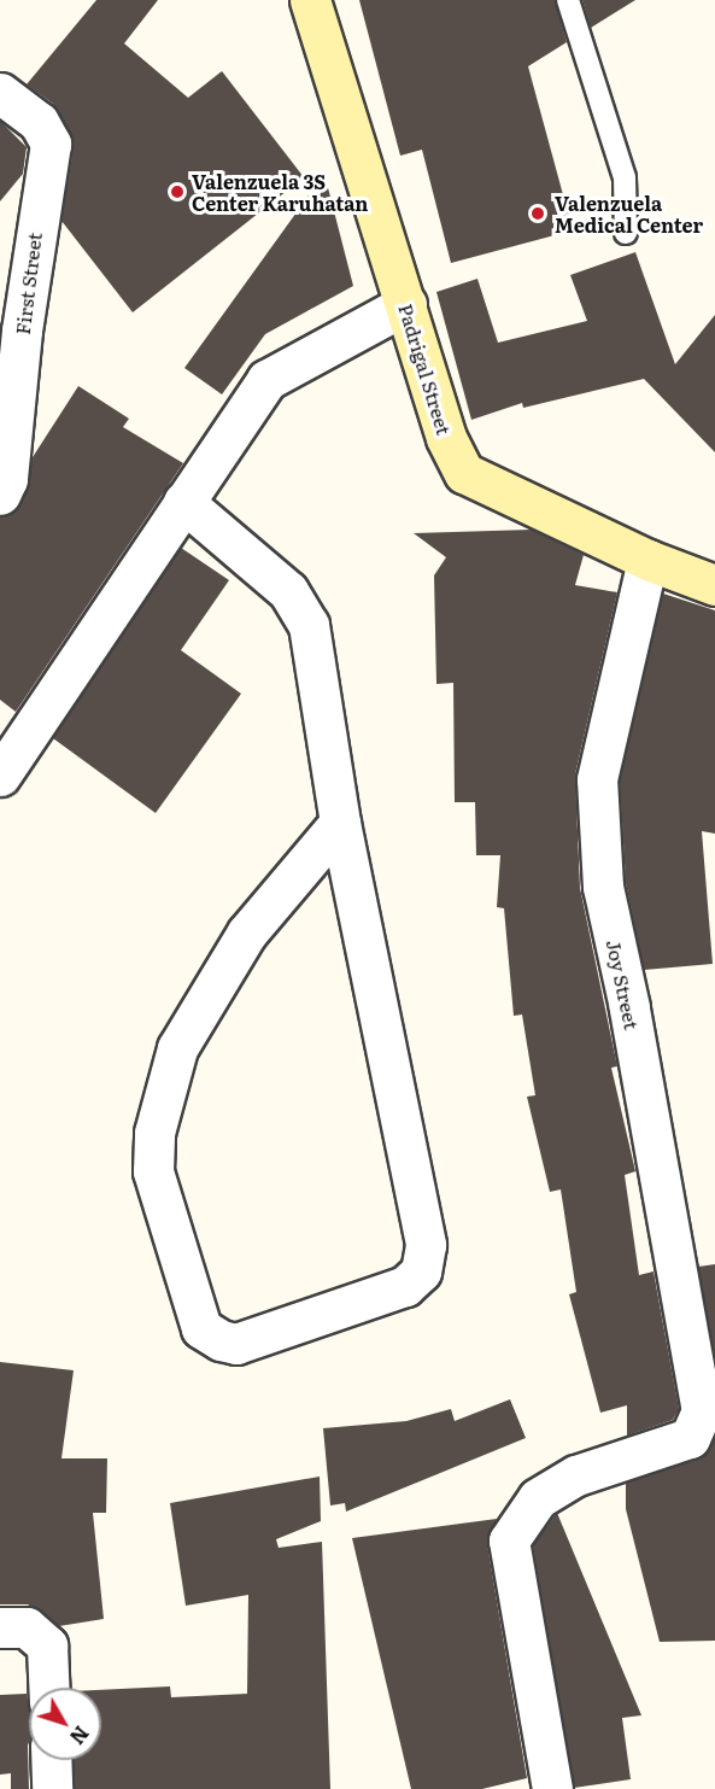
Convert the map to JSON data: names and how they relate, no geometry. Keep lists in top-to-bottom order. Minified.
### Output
{"streets":{"street":["First Street","Padrigal Street","Joy Street"]},"crossings":[["Padrigal Street","Joy Street"]],"places":["Valenzuela 3S Center Karuhatan","Valenzuela Medical Center"],"north":"bottom right"}
